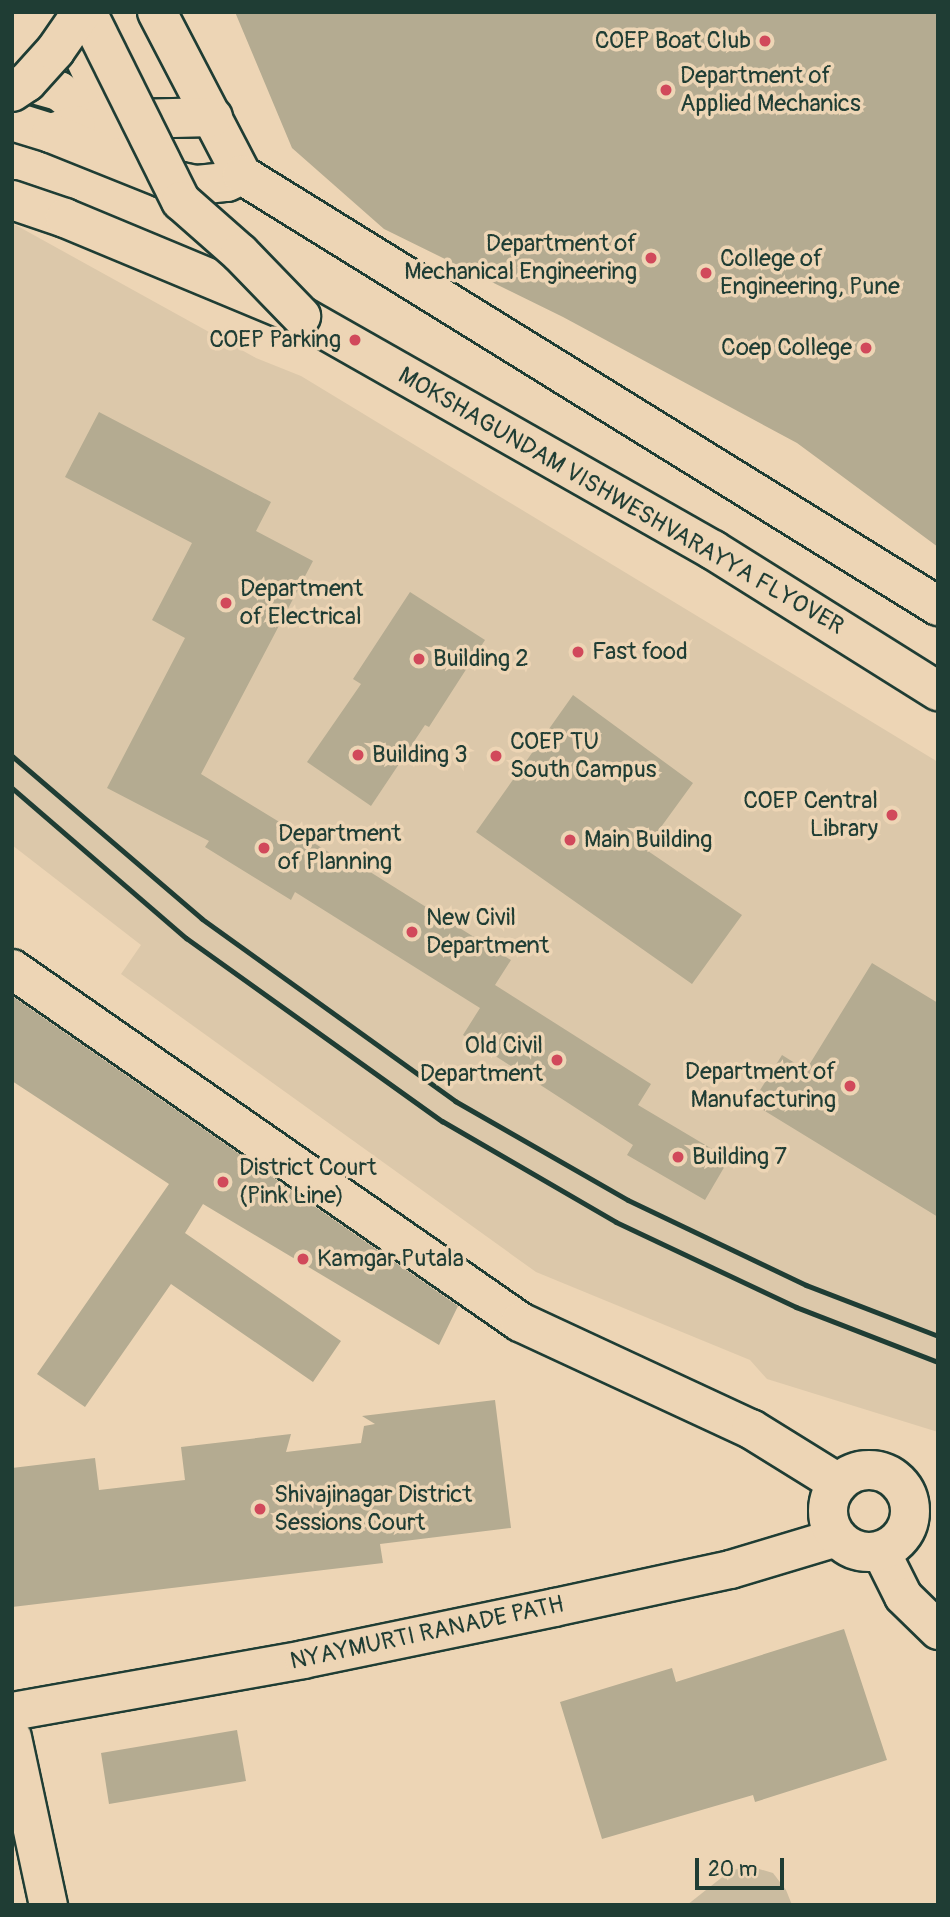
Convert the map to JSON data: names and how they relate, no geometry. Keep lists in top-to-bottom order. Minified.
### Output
{"streets":{"main road":["MOKSHAGUNDAM VISHWESHVARAYYA FLYOVER"],"street":["NYAYMURTI RANADE PATH"]},"places":["COEP Boat Club","Department of Applied Mechanics","Department of Mechanical Engineering","College of Engineering, Pune","COEP Parking","Coep College","Department of Electrical","Fast food","Building 2","Building 3","COEP TU South Campus","COEP Central Library","Main Building","Department of Planning","New Civil Department","Old Civil Department","Department of Manufacturing","Building 7","District Court (Pink Line)","Kamgar Putala","Shivajinagar District Sessions Court"],"scale_bar":"20 m"}
